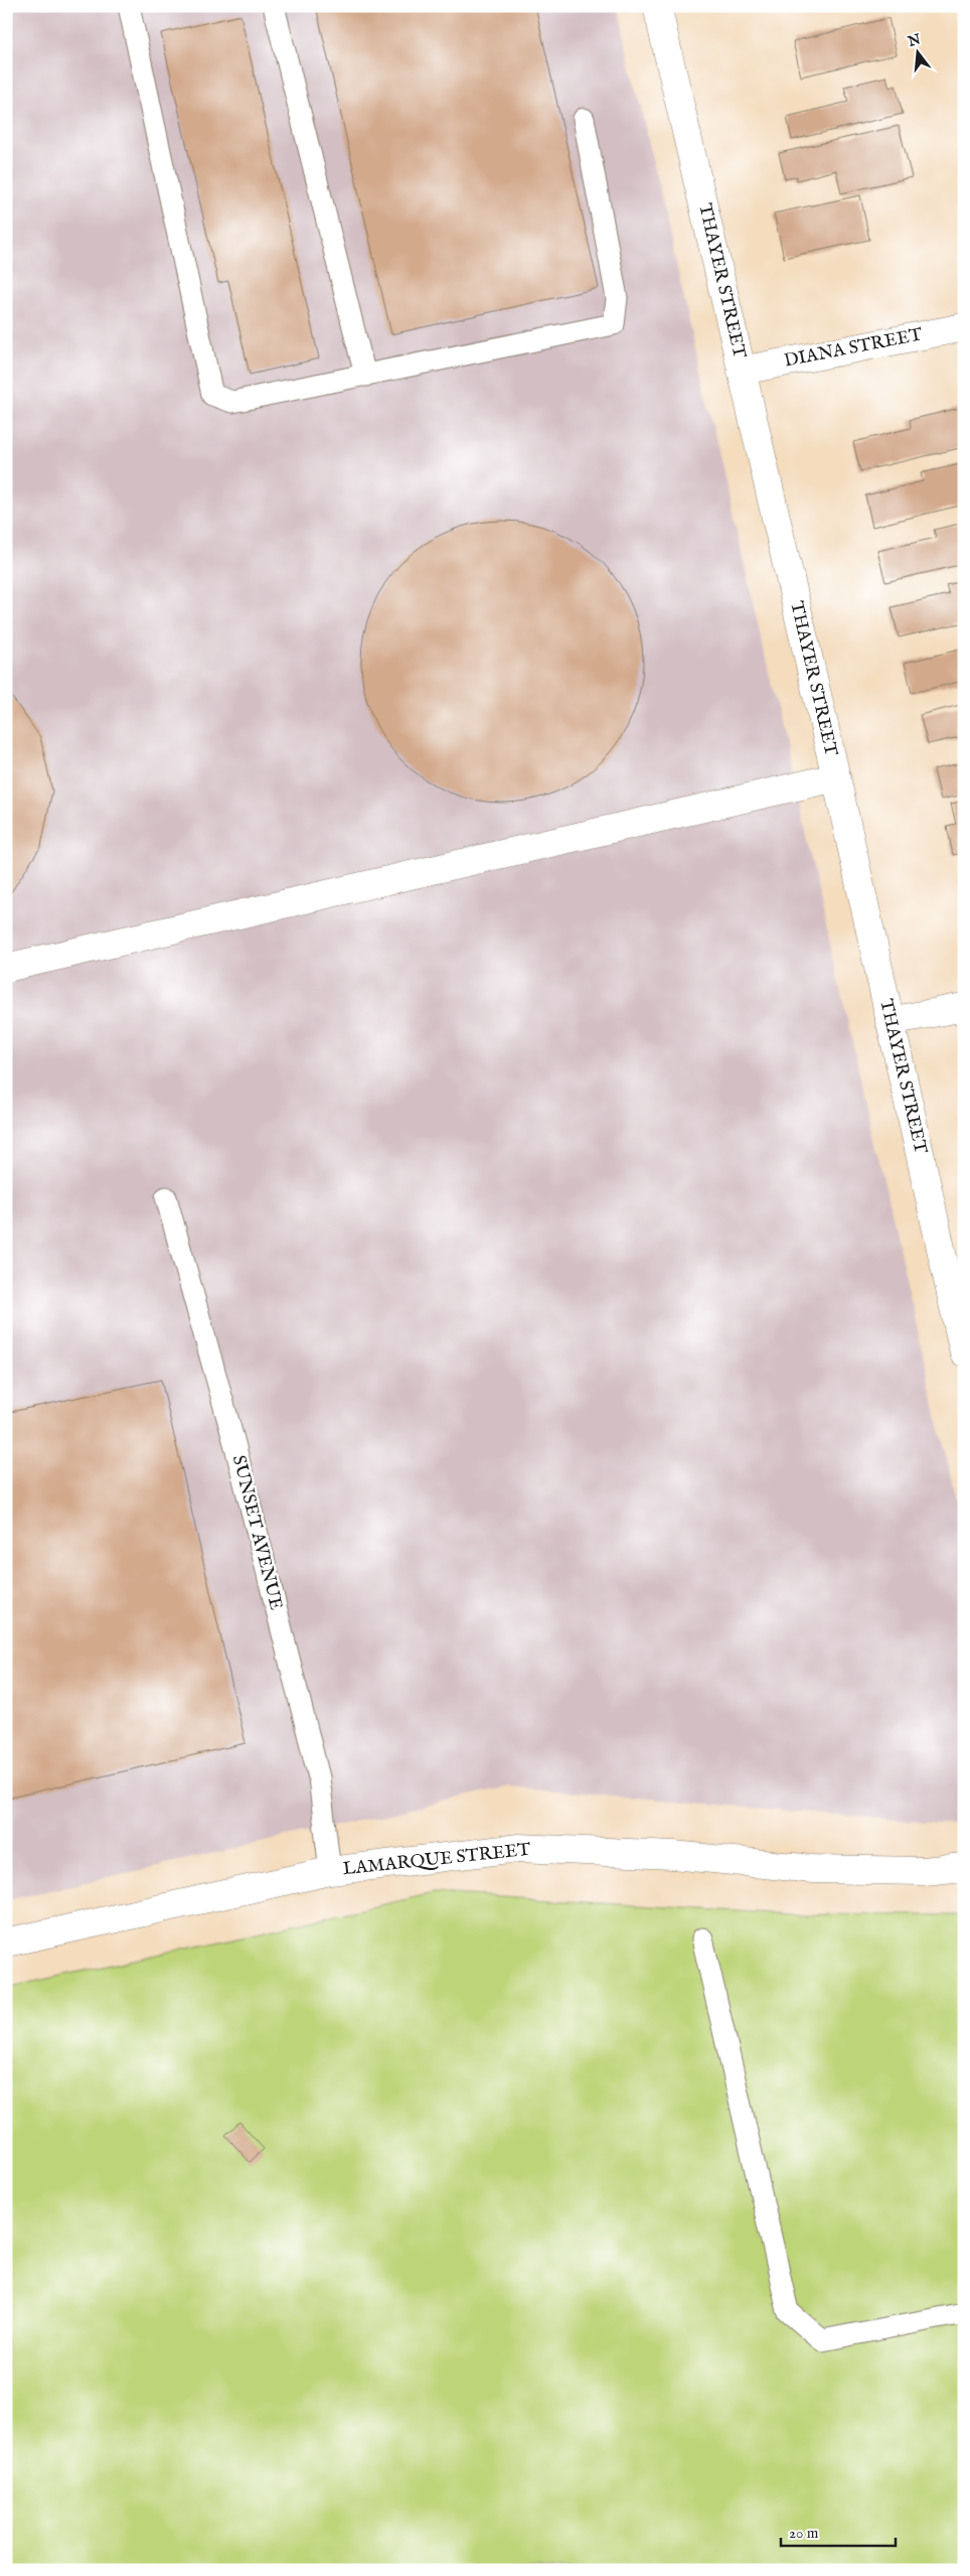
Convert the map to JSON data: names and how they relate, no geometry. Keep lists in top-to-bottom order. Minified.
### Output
{"streets":{"street":["THAYER STREET","DIANA STREET","LAMARQUE STREET"],"lane":["SUNSET AVENUE"]},"crossings":[["THAYER STREET","DIANA STREET"],["SUNSET AVENUE","LAMARQUE STREET"]],"scale_bar":"20 m","north":"top"}
